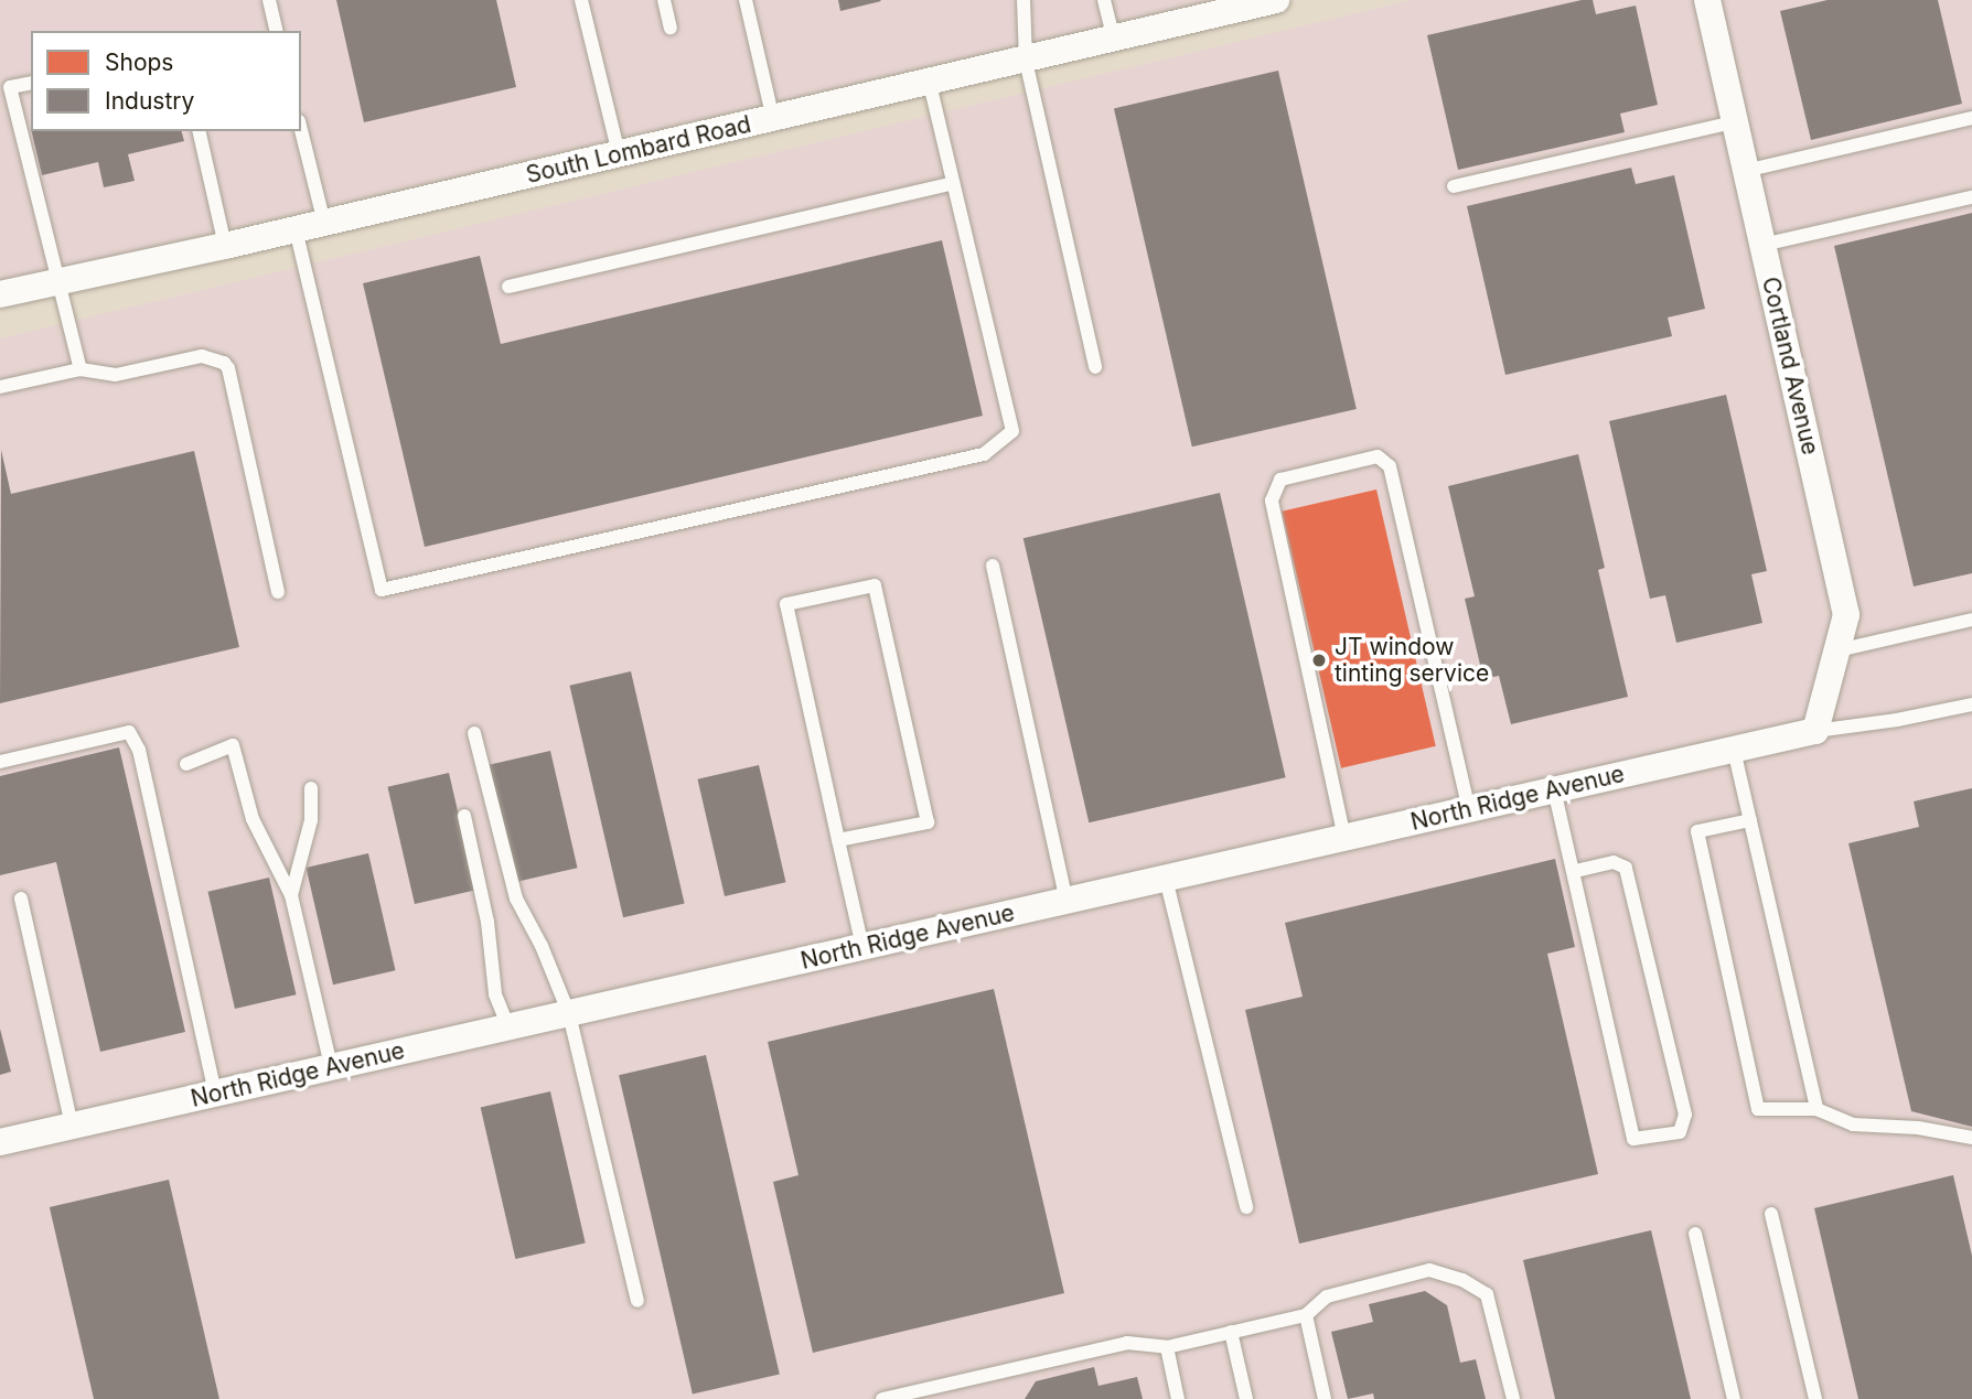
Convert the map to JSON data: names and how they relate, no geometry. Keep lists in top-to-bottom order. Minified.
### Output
{"streets":{"street":["South Lombard Road","Cortland Avenue","North Ridge Avenue"]},"crossings":[["Cortland Avenue","North Ridge Avenue"]],"places":["JT window tinting service"],"legend":["Shops","Industry"]}
